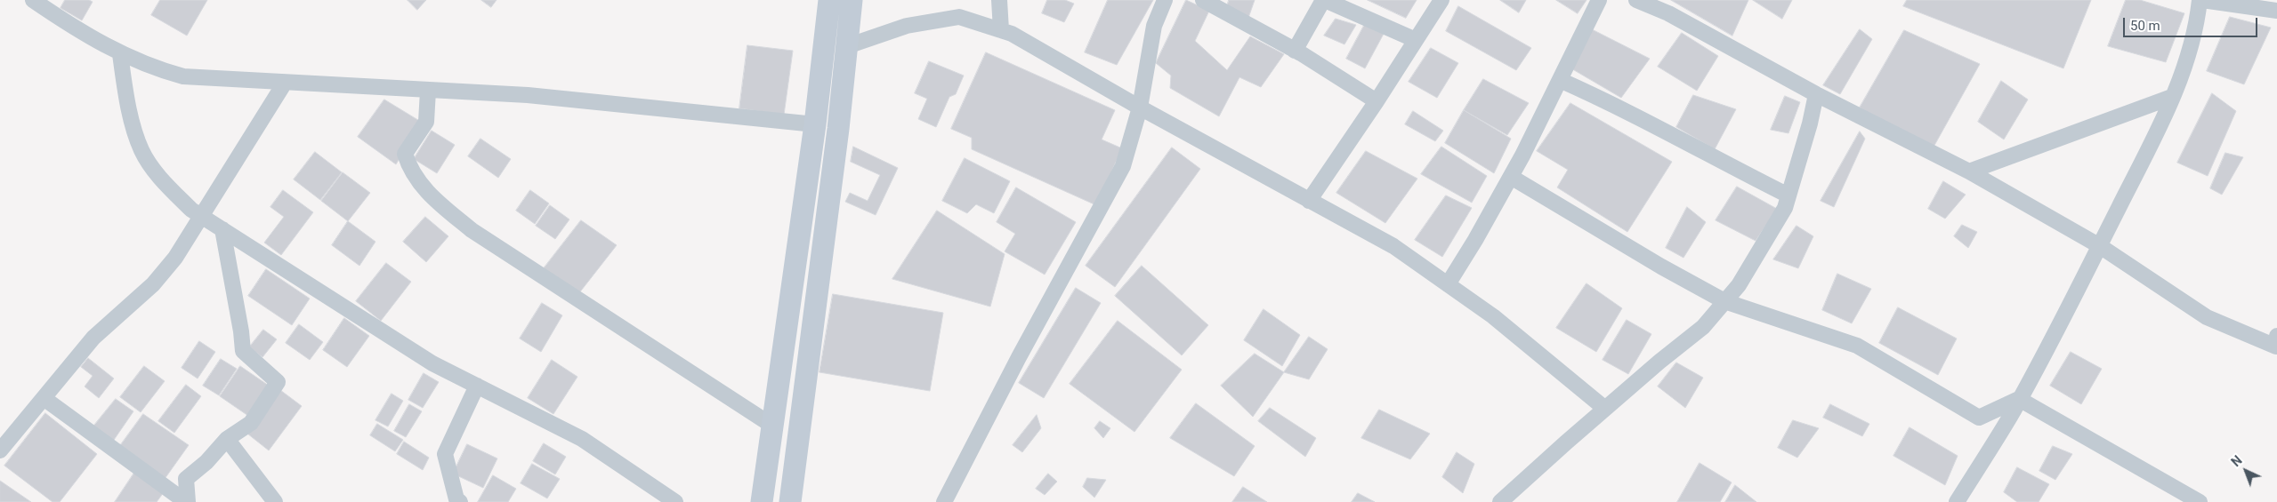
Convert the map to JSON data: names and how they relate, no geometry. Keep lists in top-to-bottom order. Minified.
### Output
{"scale_bar":"50 m","north":"top left"}
